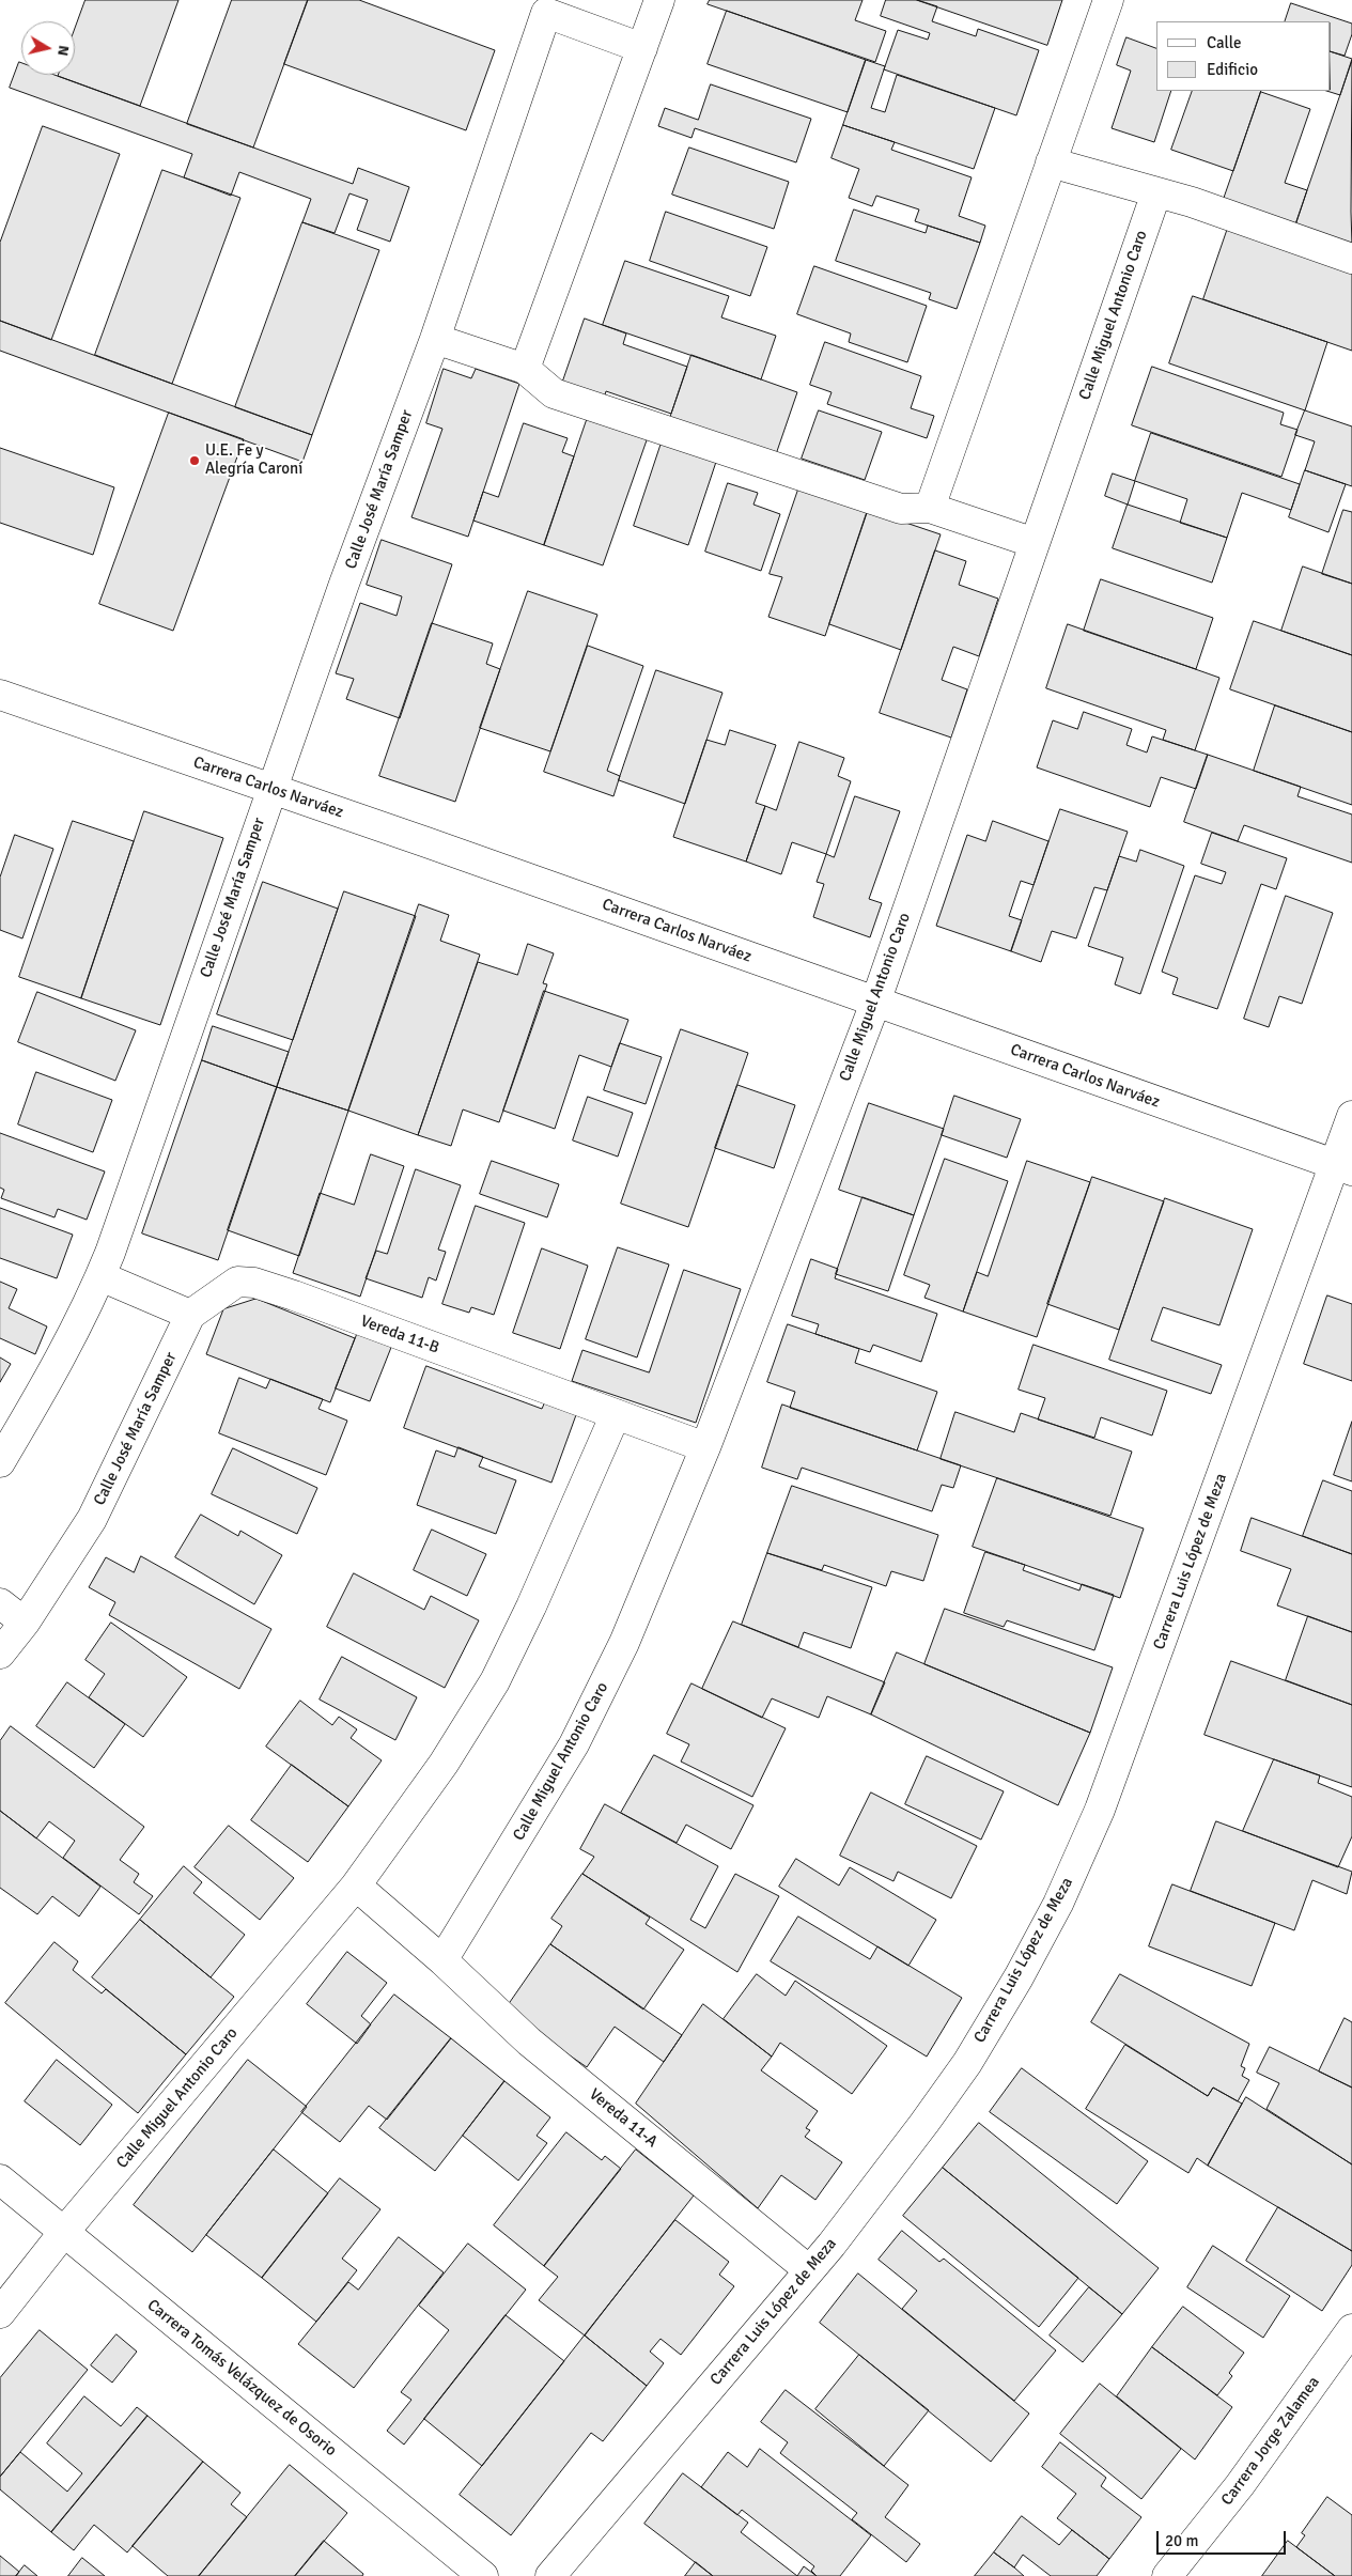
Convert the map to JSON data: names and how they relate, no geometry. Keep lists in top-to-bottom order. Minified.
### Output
{"streets":{"street":["Calle Miguel Antonio Caro","Calle José María Samper","Carrera Carlos Narváez","Vereda 11-B","Carrera Luis López de Meza","Vereda 11-A","Carrera Tomás Velázquez de Osorio","Carrera Jorge Zalamea"]},"crossings":[["Calle Miguel Antonio Caro","Carrera Carlos Narváez"],["Calle Miguel Antonio Caro","Vereda 11-B"],["Calle Miguel Antonio Caro","Vereda 11-A"],["Calle Miguel Antonio Caro","Carrera Tomás Velázquez de Osorio"],["Calle José María Samper","Carrera Carlos Narváez"],["Calle José María Samper","Vereda 11-B"],["Carrera Carlos Narváez","Carrera Luis López de Meza"],["Carrera Luis López de Meza","Vereda 11-A"]],"places":["U.E. Fe y Alegría Caroní"],"legend":["Calle","Edificio"],"scale_bar":"20 m","north":"right"}
